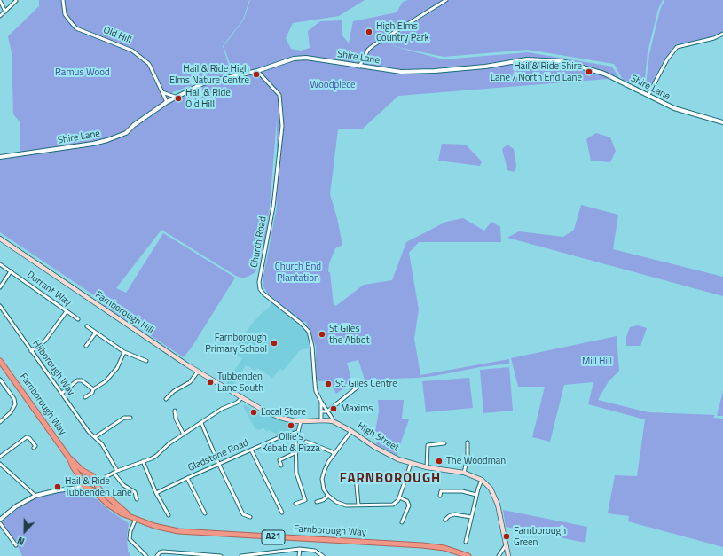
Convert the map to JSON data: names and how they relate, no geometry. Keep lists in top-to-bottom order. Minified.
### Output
{"streets":{"highway":["Farnborough Way","A21"],"main road":["Farnborough Hill","High Street"],"street":["Old Hill","Shire Lane","Church Road","Durrant Way","Hilborough Way","Gladstone Road"]},"crossings":[["Old Hill","Shire Lane"],["Shire Lane","Church Road"],["Church Road","High Street"],["Farnborough Hill","High Street"]],"districts":["FARNBOROUGH"],"parks":["Ramus Wood","Woodpiece","Church End Plantation","Mill Hill"],"places":["High Elms Country Park","Hail & Ride Shire Lane / North End Lane","Hail & Ride High Elms Nature Centre","Hail & Ride Old Hill","St Giles the Abbot","Farnborough Primary School","Tubbenden Lane South","St. Giles Centre","Maxims","Local Store","Ollie's Kebab & Pizza","The Woodman","Hail & Ride Tubbenden Lane","Farnborough Green"],"north":"bottom"}
